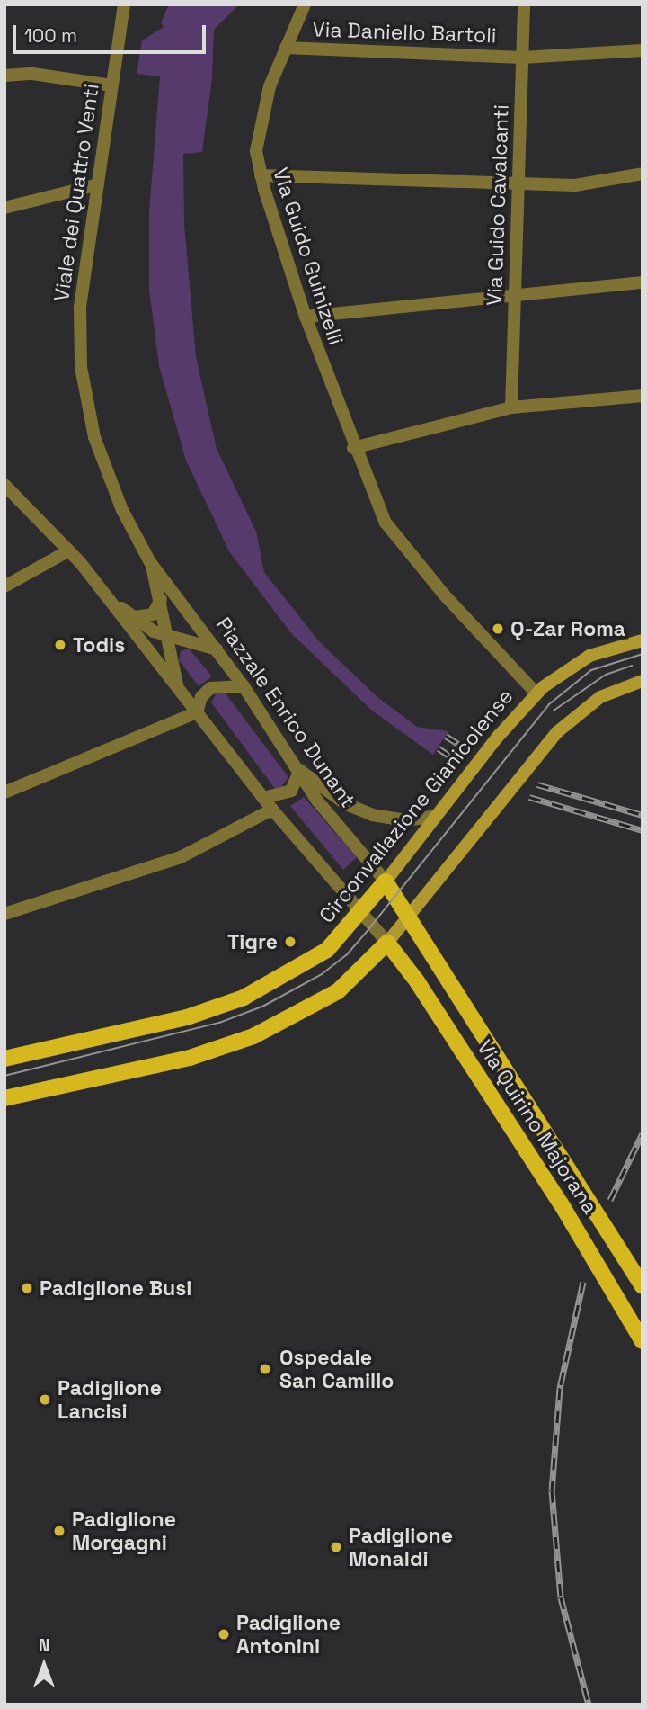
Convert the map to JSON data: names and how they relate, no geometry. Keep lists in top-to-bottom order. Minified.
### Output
{"streets":{"main road":["Piazzale Enrico Dunant","Circonvallazione Gianicolense","Via Quirino Majorana"],"street":["Via Daniello Bartoli","Viale dei Quattro Venti","Via Guido Cavalcanti","Via Guido Guinizelli"]},"crossings":[["Via Daniello Bartoli","Via Guido Cavalcanti"],["Via Daniello Bartoli","Via Guido Guinizelli"],["Viale dei Quattro Venti","Piazzale Enrico Dunant"],["Via Guido Guinizelli","Circonvallazione Gianicolense"],["Piazzale Enrico Dunant","Circonvallazione Gianicolense"],["Piazzale Enrico Dunant","Via Quirino Majorana"]],"places":["Q-Zar Roma","Todis","Tigre","Padiglione Busi","Ospedale San Camillo","Padiglione Lancisi","Padiglione Morgagni","Padiglione Monaldi","Padiglione Antonini"],"scale_bar":"100 m","north":"top"}
